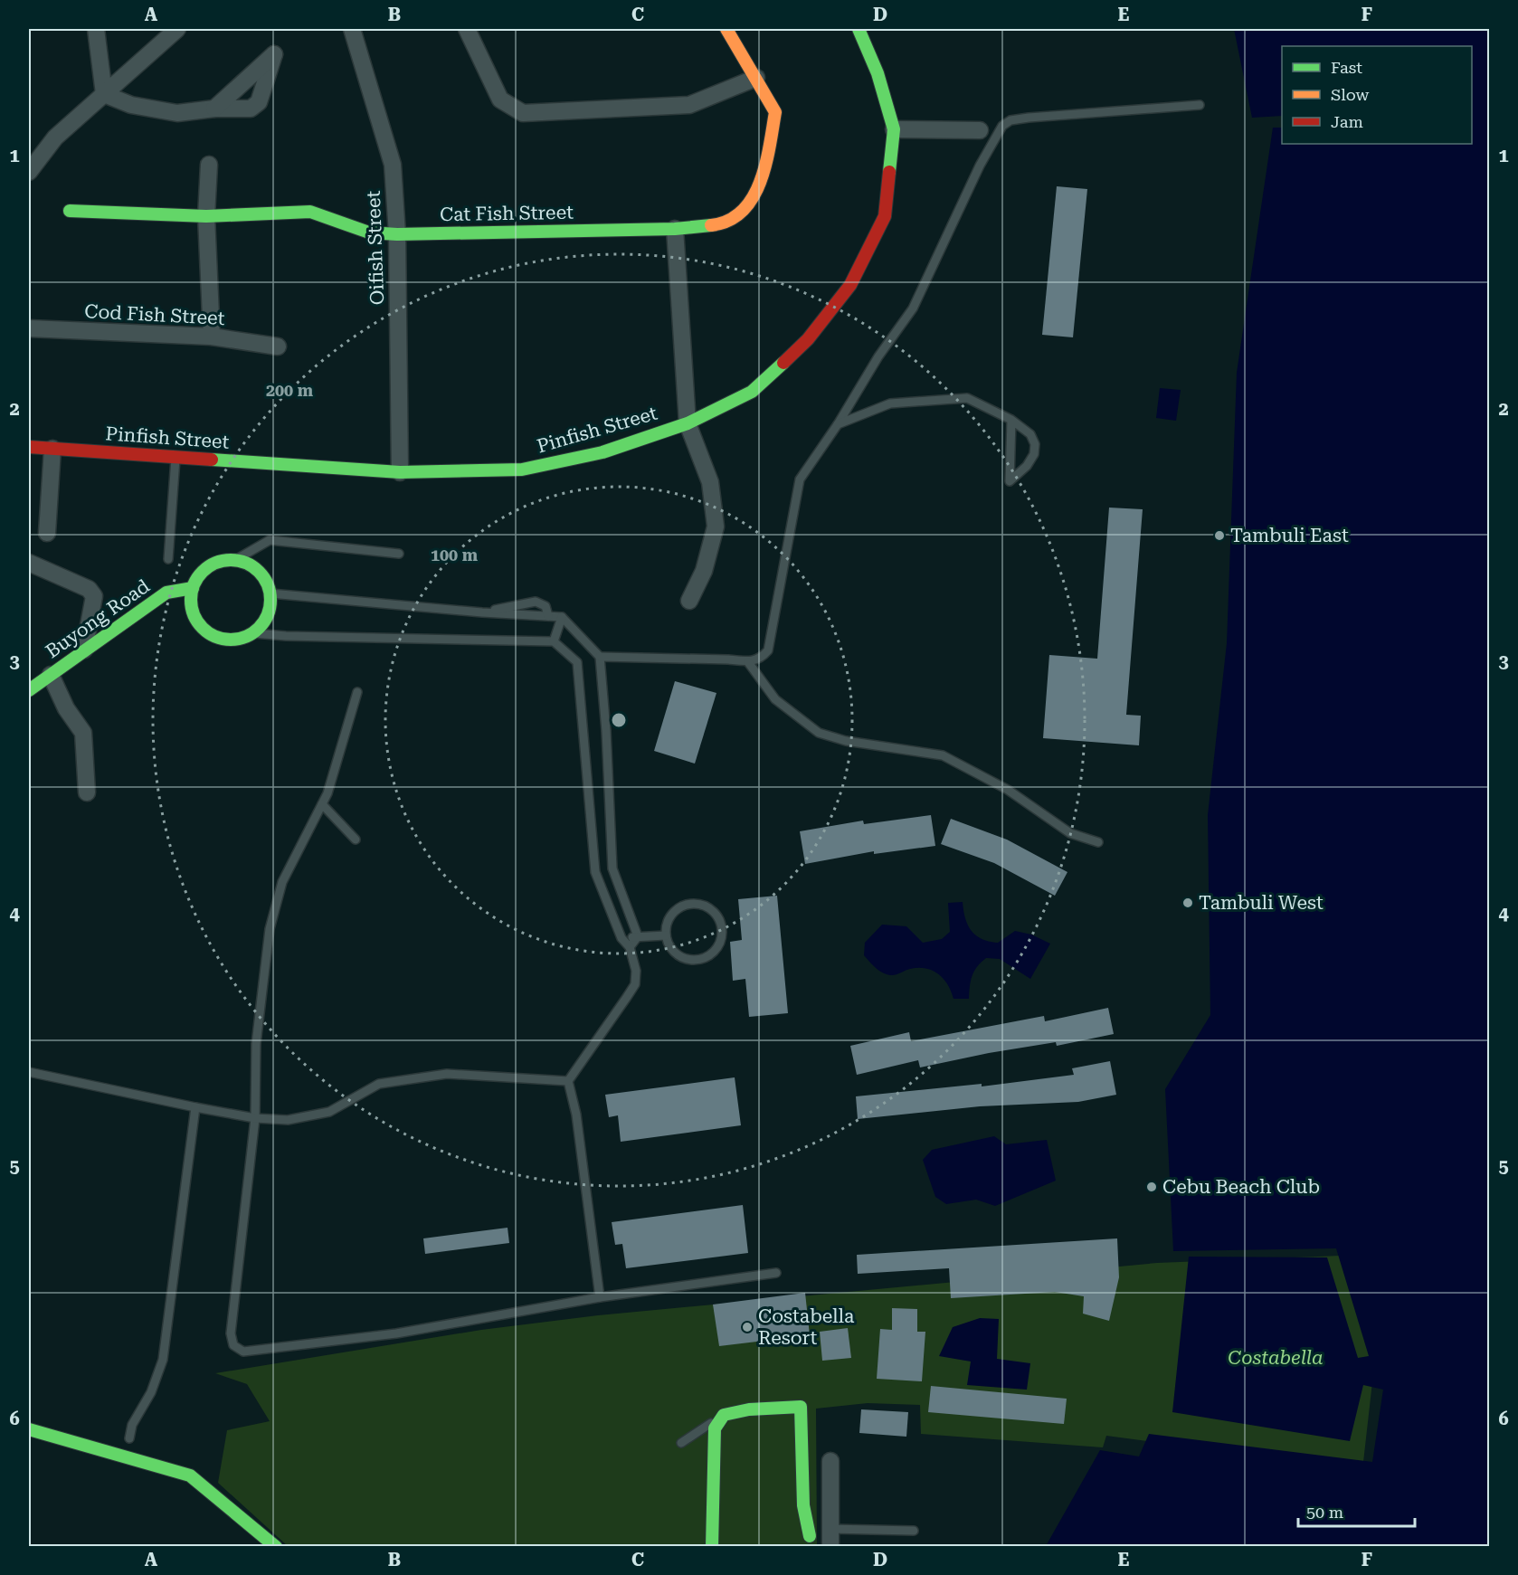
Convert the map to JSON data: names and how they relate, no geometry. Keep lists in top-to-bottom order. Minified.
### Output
{"streets":{"street":["Cat Fish Street","Oifish Street","Cod Fish Street","Pinfish Street","Buyong Road"]},"crossings":[["Cat Fish Street","Oifish Street"],["Oifish Street","Pinfish Street"]],"parks":["Costabella"],"places":["Tambuli East","Tambuli West","Cebu Beach Club","Costabella Resort"],"legend":["Fast","Slow","Jam"],"scale_bar":"50 m","grid":{"columns":["A","B","C","D","E","F"],"rows":["1","2","3","4","5","6"]},"rings":["200 m","100 m"]}
